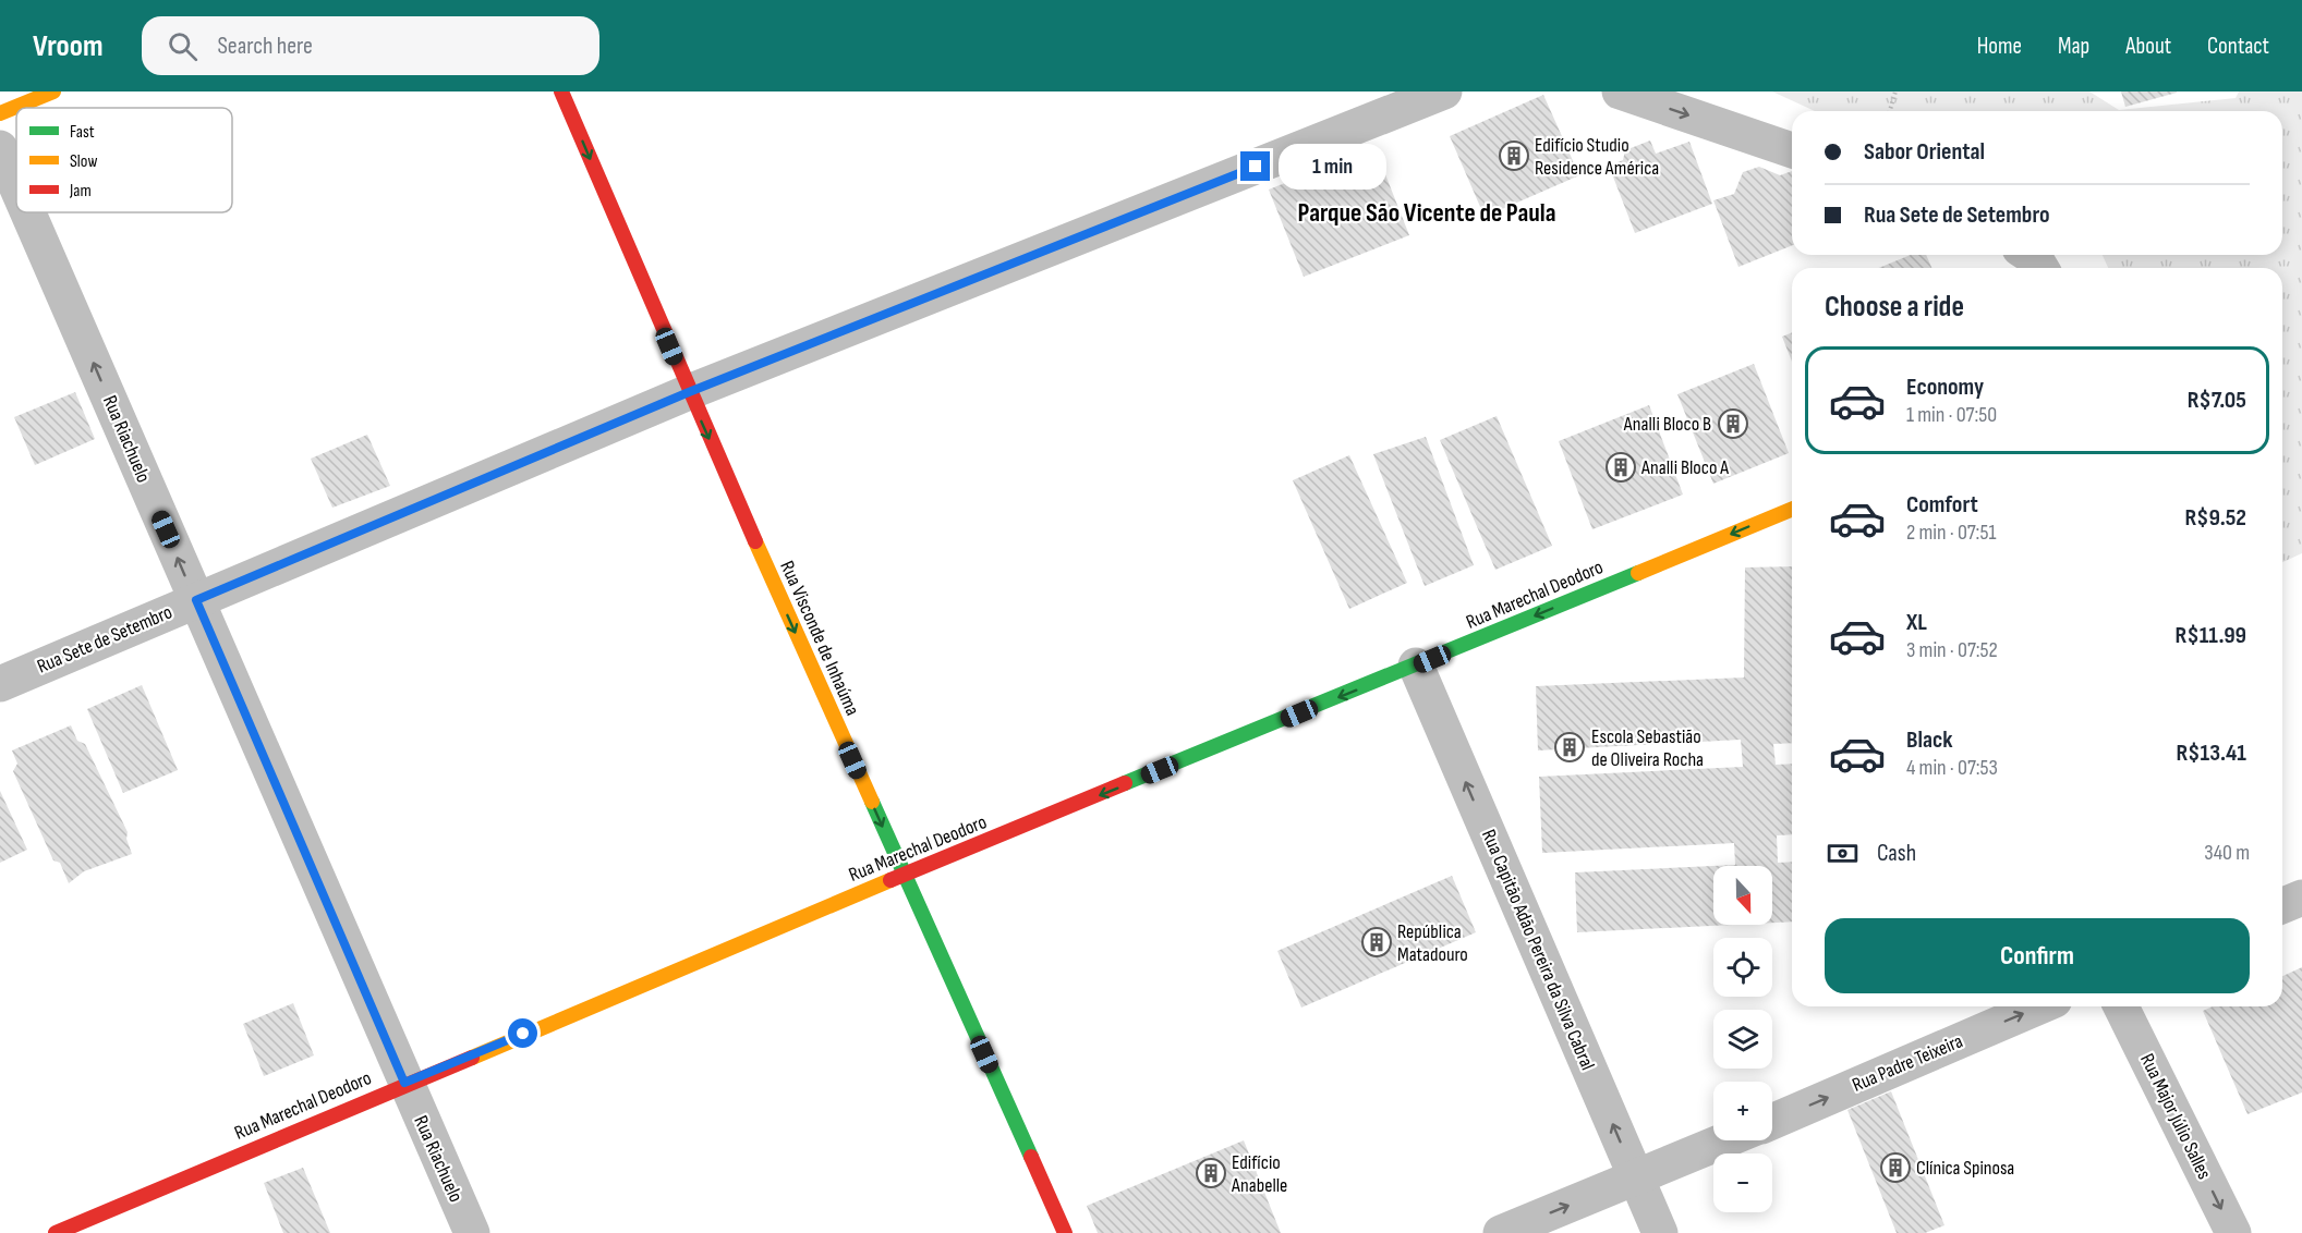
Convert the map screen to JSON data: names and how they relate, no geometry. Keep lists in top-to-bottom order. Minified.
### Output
{"streets":{"street":["Rua Riachuelo","Rua Marechal Deodoro","Rua Visconde de Inhaúma","Rua Sete de Setembro","Rua Capitão Adão Pereira da Silva Cabral","Rua Padre Teixeira","Rua Major Júlio Salles"]},"crossings":[["Rua Riachuelo","Rua Marechal Deodoro"],["Rua Riachuelo","Rua Sete de Setembro"],["Rua Marechal Deodoro","Rua Visconde de Inhaúma"],["Rua Marechal Deodoro","Rua Capitão Adão Pereira da Silva Cabral"],["Rua Visconde de Inhaúma","Rua Sete de Setembro"]],"one_way":["Rua Riachuelo","Rua Marechal Deodoro","Rua Visconde de Inhaúma","Rua Capitão Adão Pereira da Silva Cabral","Rua Padre Teixeira","Rua Major Júlio Salles"],"districts":["Parque São Vicente de Paula"],"places":{"building":["Edifício Studio Residence América","Analli Bloco B","Analli Bloco A","Escola Sebastião de Oliveira Rocha","República Matadouro","Clínica Spinosa","Edifício Anabelle"]},"legend":["Fast","Slow","Jam"],"north":"bottom","page":{"header":"Vroom","search":"Search here","nav":["Home","Map","About","Contact"],"banner":["Sabor Oriental","Rua Sete de Setembro"],"bubble":"1 min","heading":"Choose a ride","list":[{"name":"Economy","note":"1 min · 07:50","value":"R$7.05"},{"name":"Comfort","note":"2 min · 07:51","value":"R$9.52"},{"name":"XL","note":"3 min · 07:52","value":"R$11.99"},{"name":"Black","note":"4 min · 07:53","value":"R$13.41"}],"pay":["Cash","340 m"],"map_buttons":["+","−"],"buttons":"Confirm"}}
